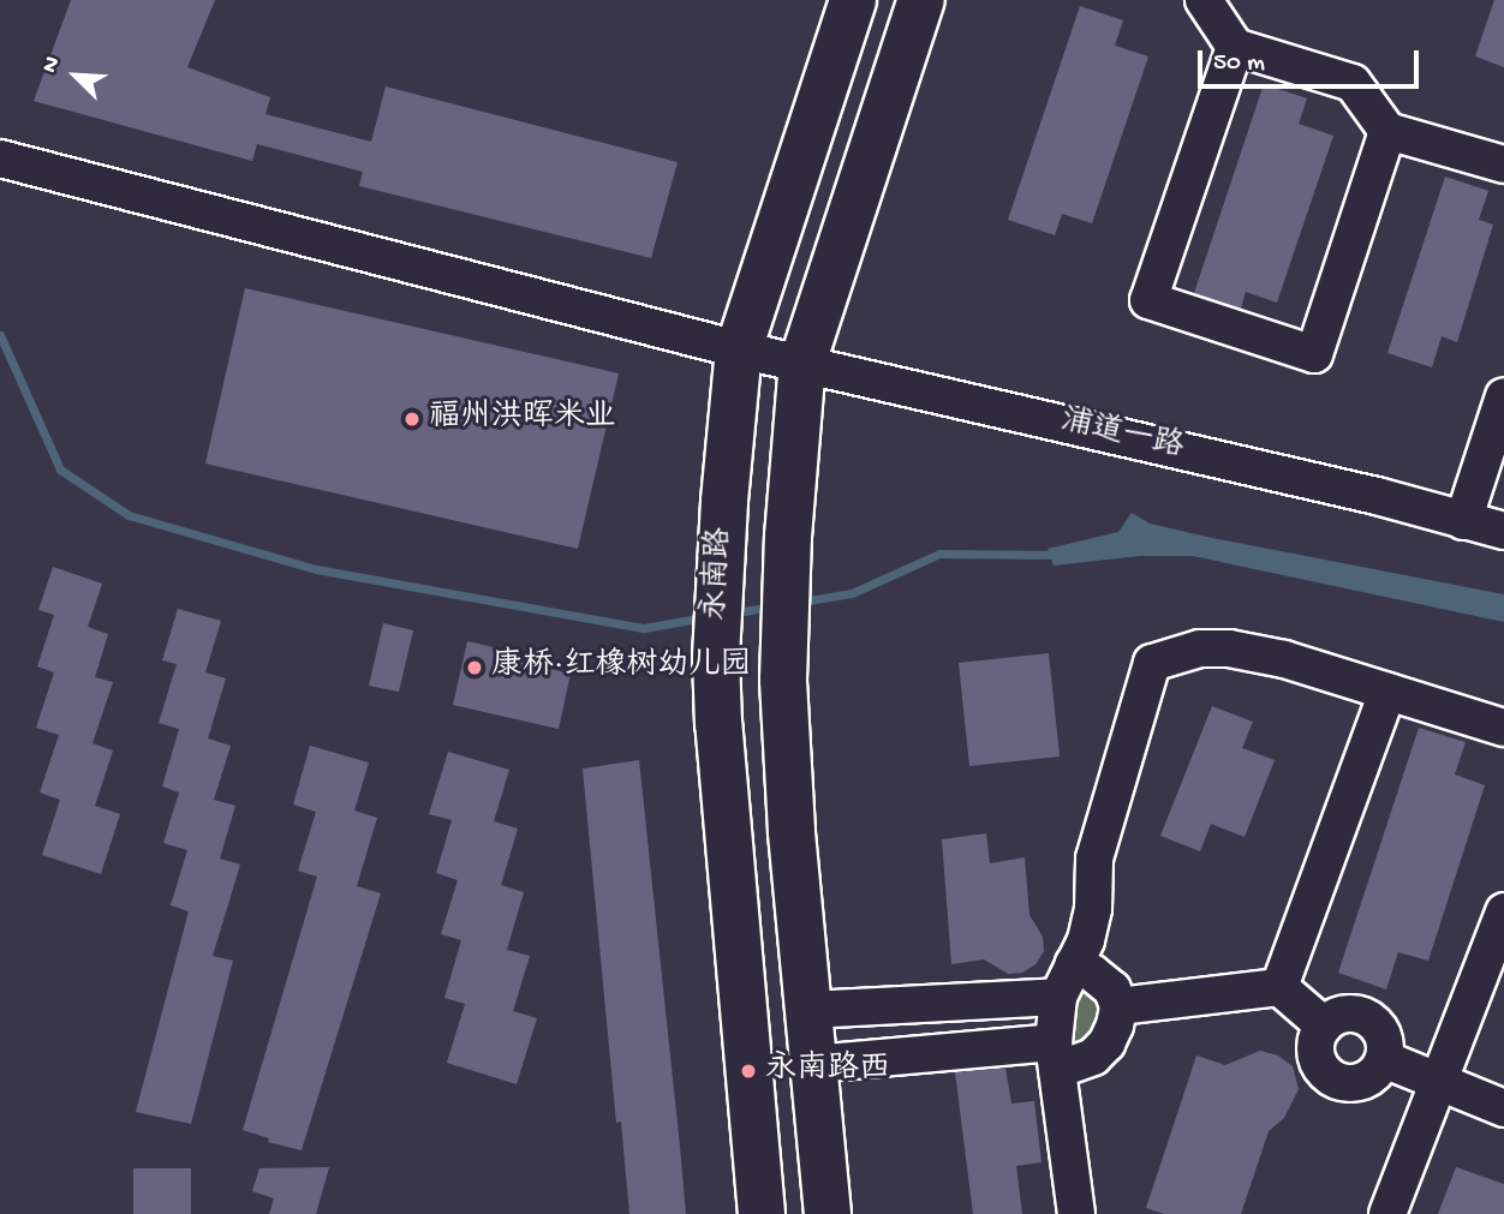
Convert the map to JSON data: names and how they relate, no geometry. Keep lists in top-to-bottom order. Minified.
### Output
{"streets":{"main road":["永南路"],"street":["浦道一路"]},"crossings":[["浦道一路","永南路"]],"places":["福州洪晖米业","康桥·红橡树幼儿园","永南路西"],"scale_bar":"50 m","north":"top left"}
